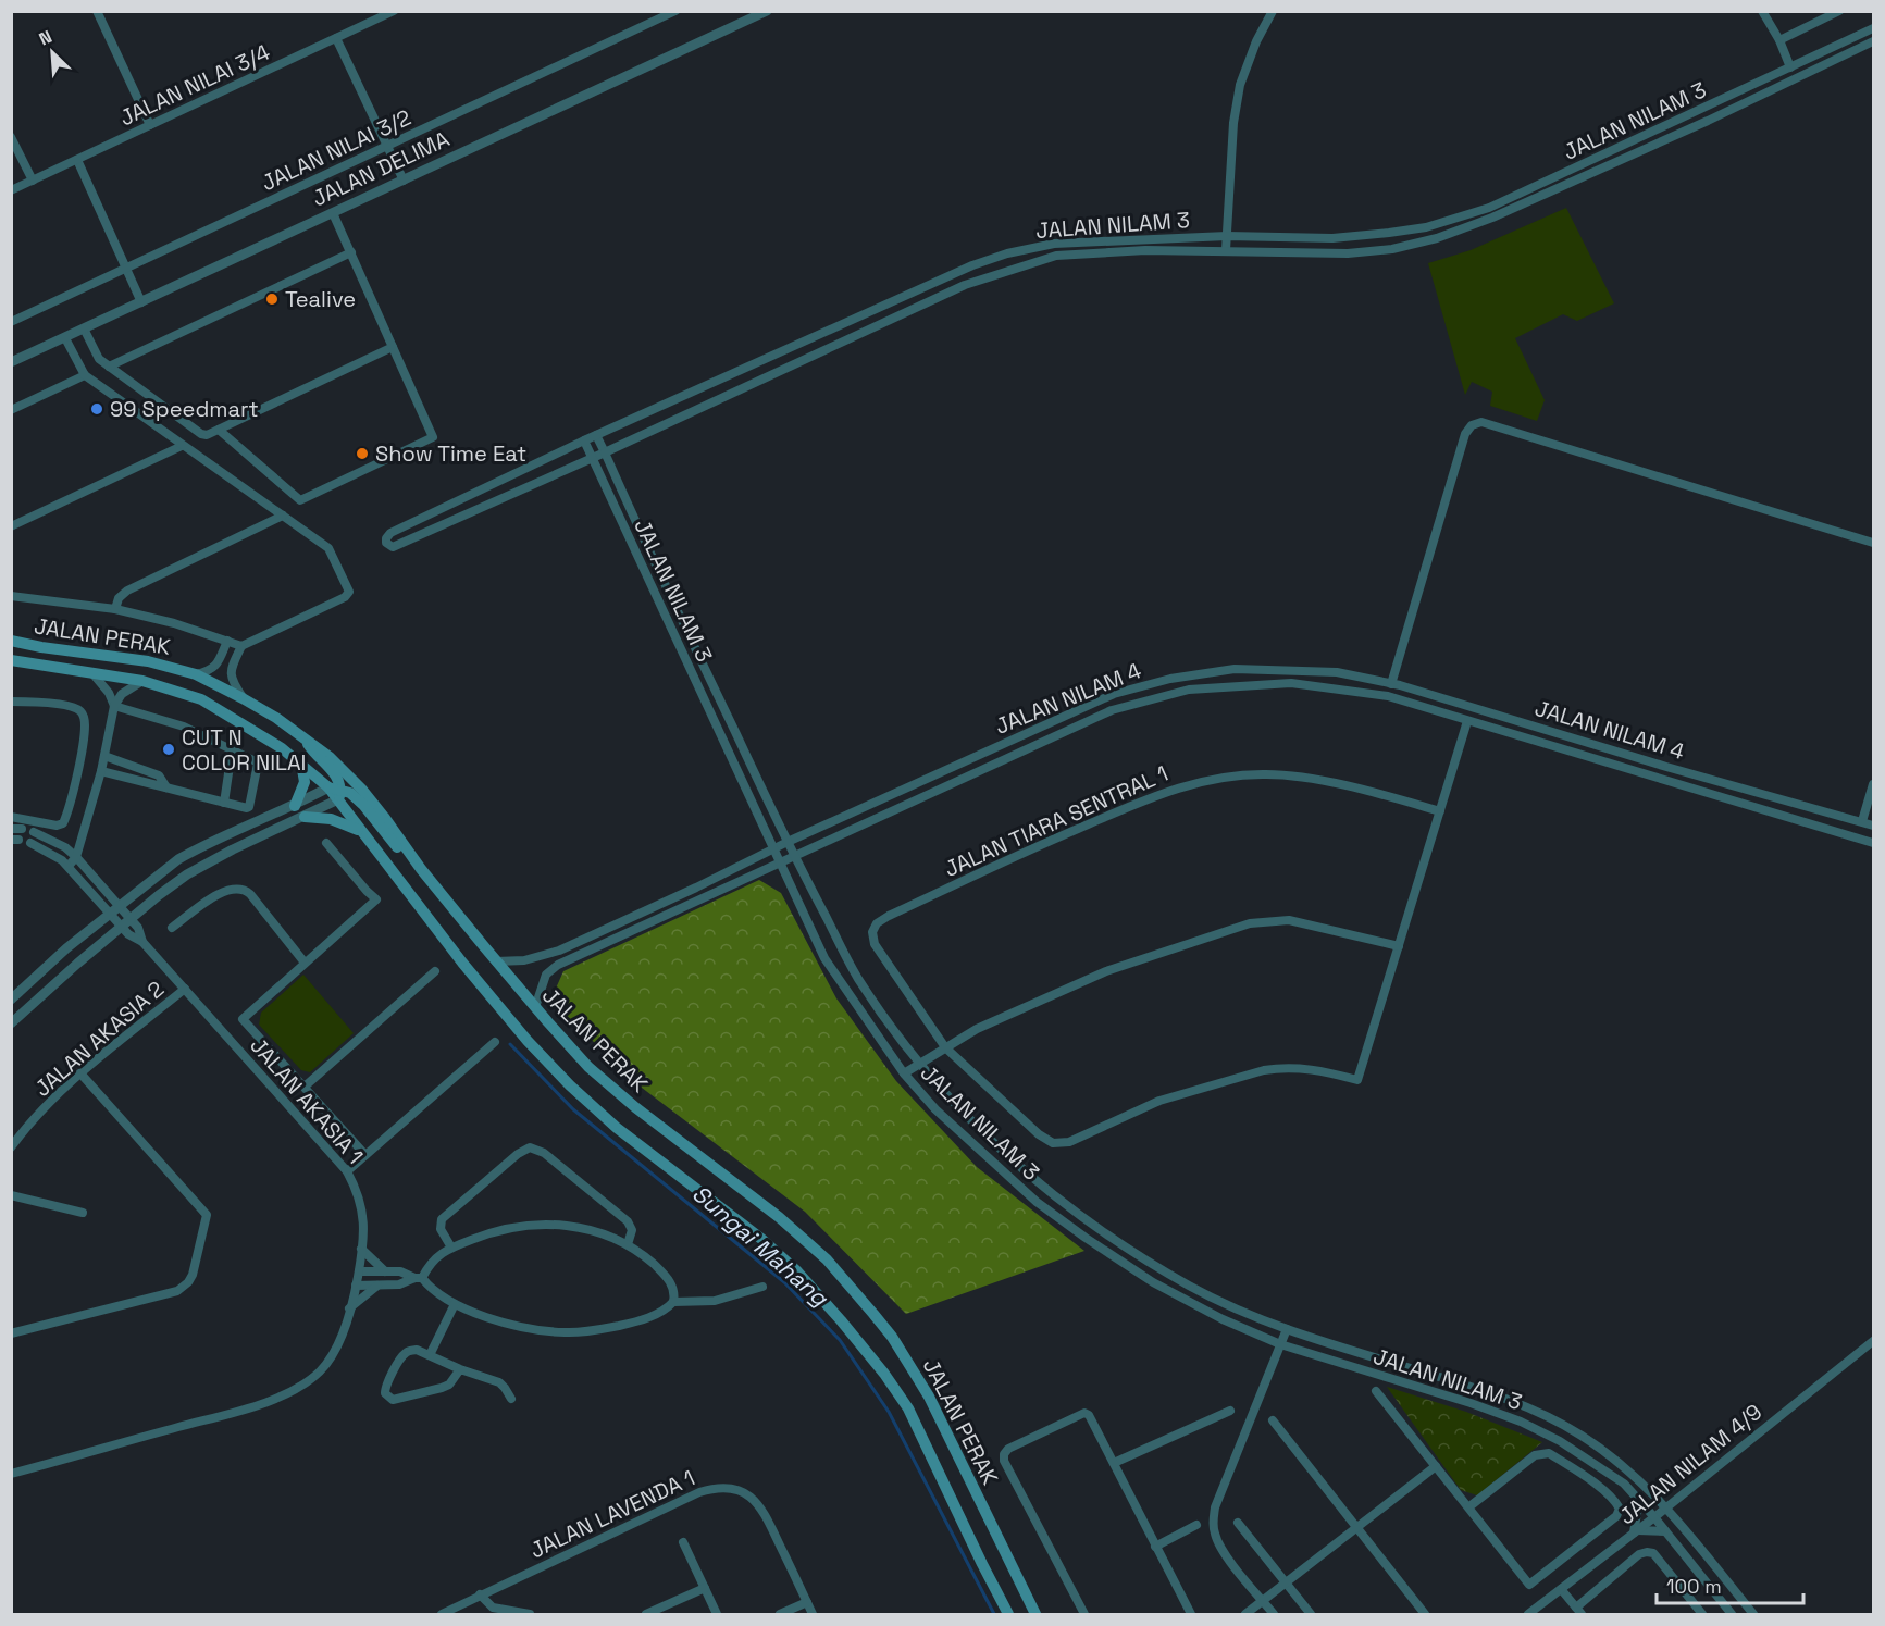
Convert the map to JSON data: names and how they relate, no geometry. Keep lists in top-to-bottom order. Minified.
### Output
{"streets":{"main road":["JALAN PERAK"],"street":["JALAN NILAI 3/4","JALAN NILAM 3","JALAN NILAI 3/2","JALAN DELIMA","JALAN NILAM 4","JALAN TIARA SENTRAL 1","JALAN AKASIA 2","JALAN AKASIA 1","JALAN NILAM 4/9","JALAN LAVENDA 1"]},"crossings":[["JALAN NILAM 3","JALAN NILAM 4"],["JALAN NILAM 3","JALAN NILAM 4/9"],["JALAN PERAK","JALAN NILAM 4"],["JALAN AKASIA 2","JALAN AKASIA 1"]],"water":["Sungai Mahang"],"places":["Tealive","99 Speedmart","Show Time Eat","CUT N COLOR NILAI"],"scale_bar":"100 m","north":"top left"}
